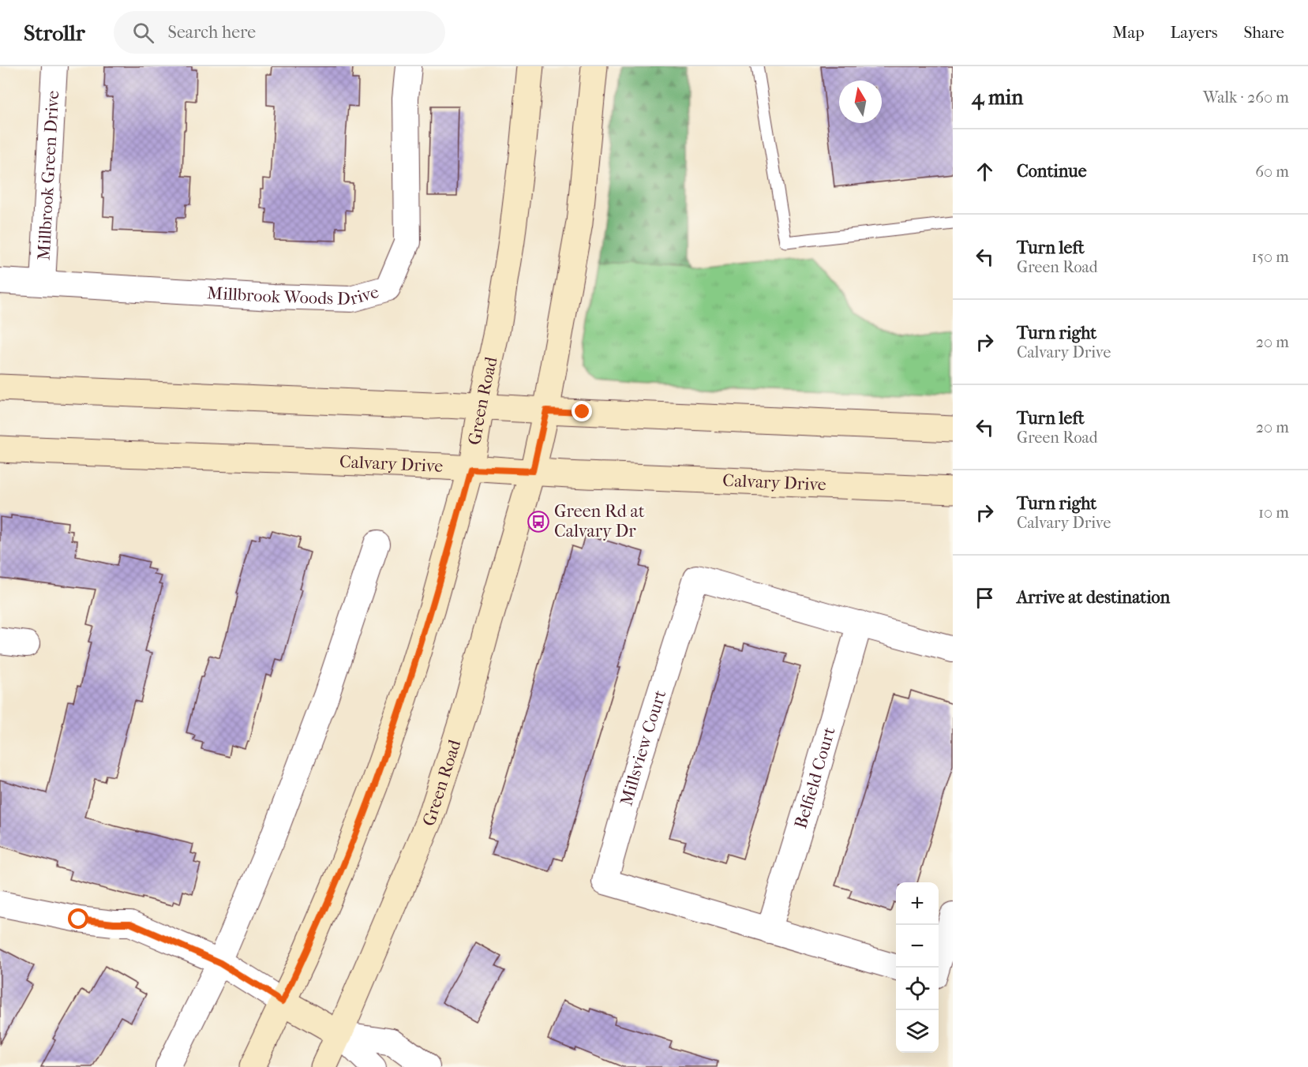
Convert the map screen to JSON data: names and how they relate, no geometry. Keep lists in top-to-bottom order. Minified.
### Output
{"streets":{"street":["Millbrook Green Drive","Millbrook Woods Drive","Green Road","Calvary Drive","Millsview Court","Belfield Court"]},"crossings":[["Millbrook Green Drive","Millbrook Woods Drive"],["Green Road","Calvary Drive"],["Millsview Court","Belfield Court"]],"places":{"bus stop":["Green Rd at Calvary Dr"]},"north":"top","page":{"header":"Strollr","search":"Search here","nav":["Map","Layers","Share"],"heading":["4 min","Walk · 260 m"],"list":[["Continue","60 m"],["Turn left","Green Road","150 m"],["Turn right","Calvary Drive","20 m"],["Turn left","Green Road","20 m"],["Turn right","Calvary Drive","10 m"],"Arrive at destination"],"map_buttons":["+","−"]}}
